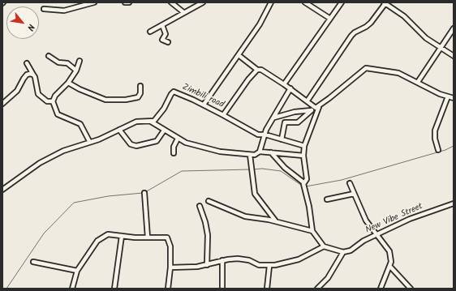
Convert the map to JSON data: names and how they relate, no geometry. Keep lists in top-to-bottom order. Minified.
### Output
{"streets":{"street":["Zimbili road","New Vibe Street"]},"north":"bottom right"}
